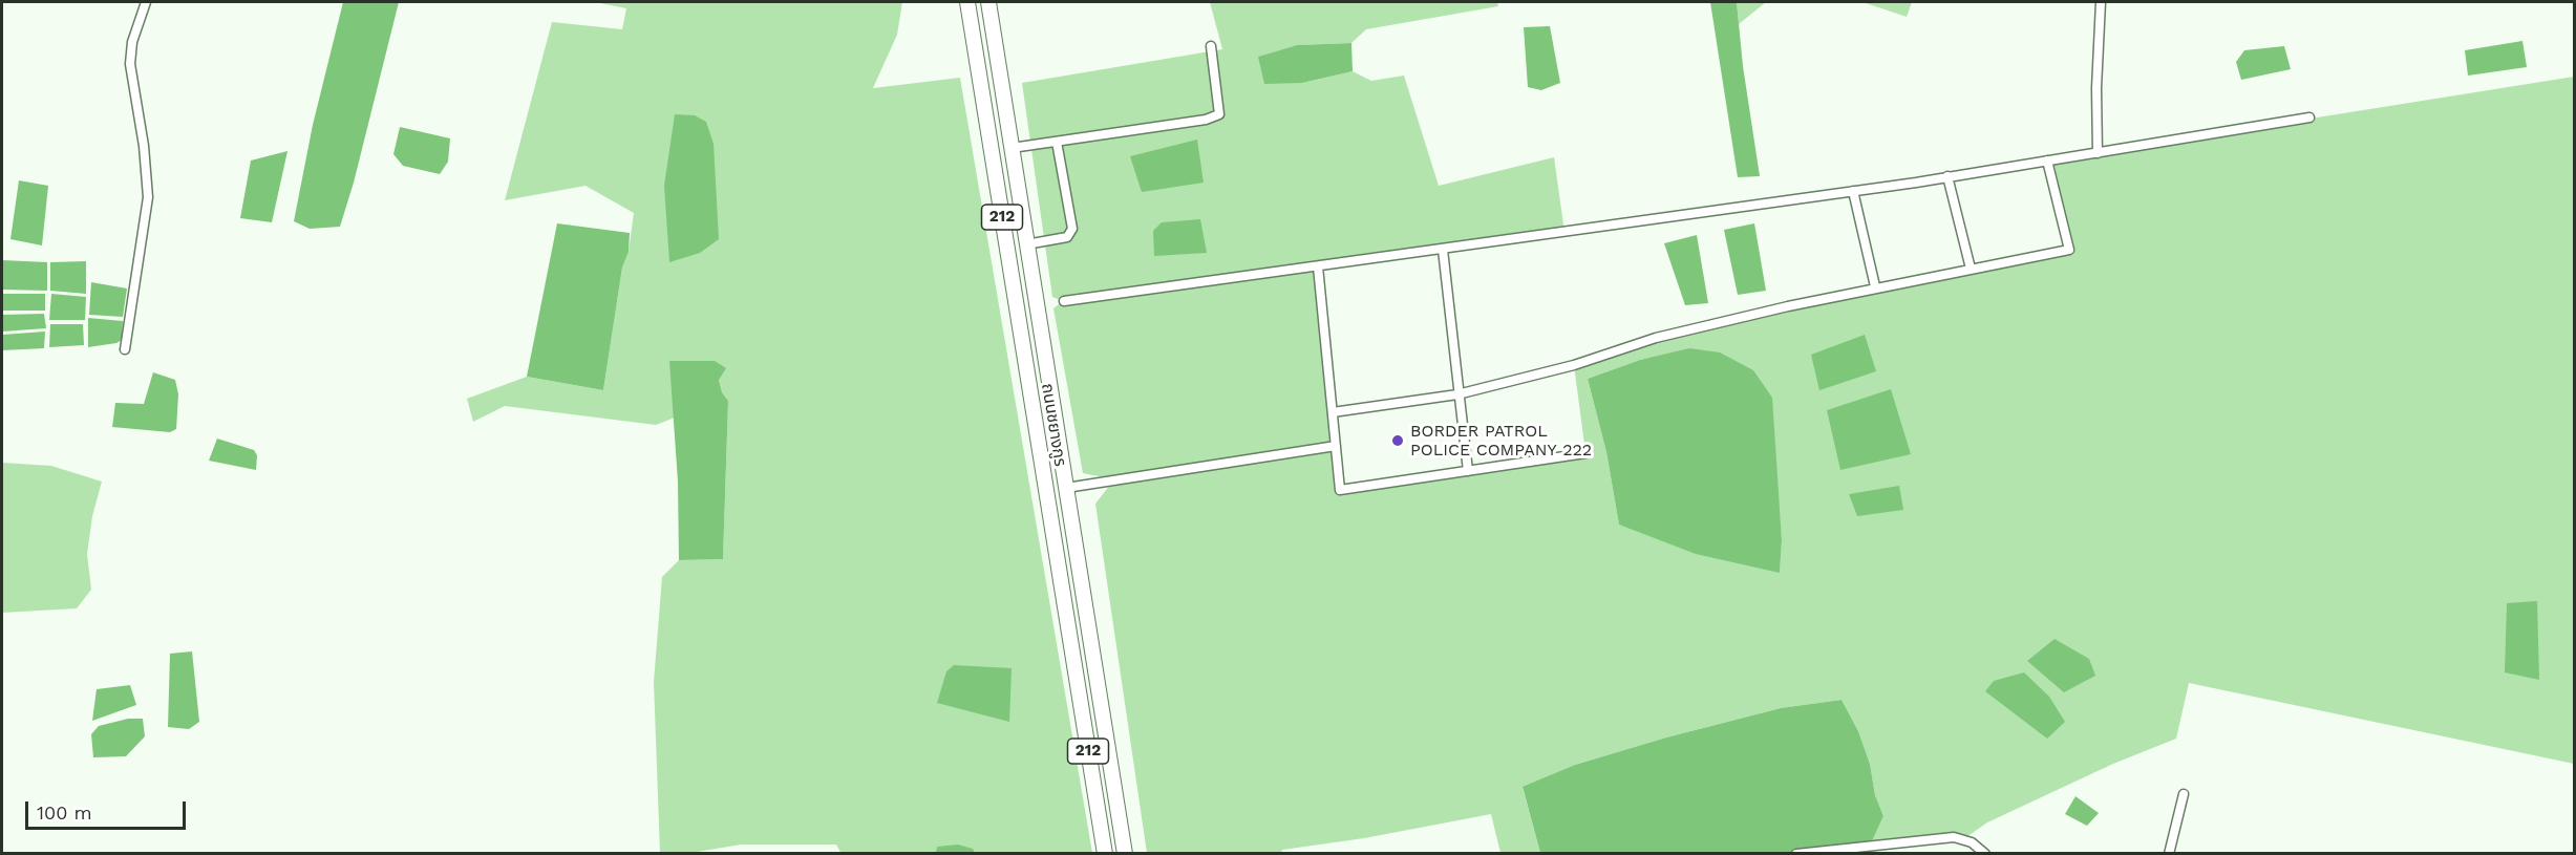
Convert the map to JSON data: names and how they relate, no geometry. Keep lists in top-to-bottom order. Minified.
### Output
{"streets":{"highway":["212","ถนนชยางกูร"]},"places":["BORDER PATROL POLICE COMPANY 222"],"scale_bar":"100 m"}
